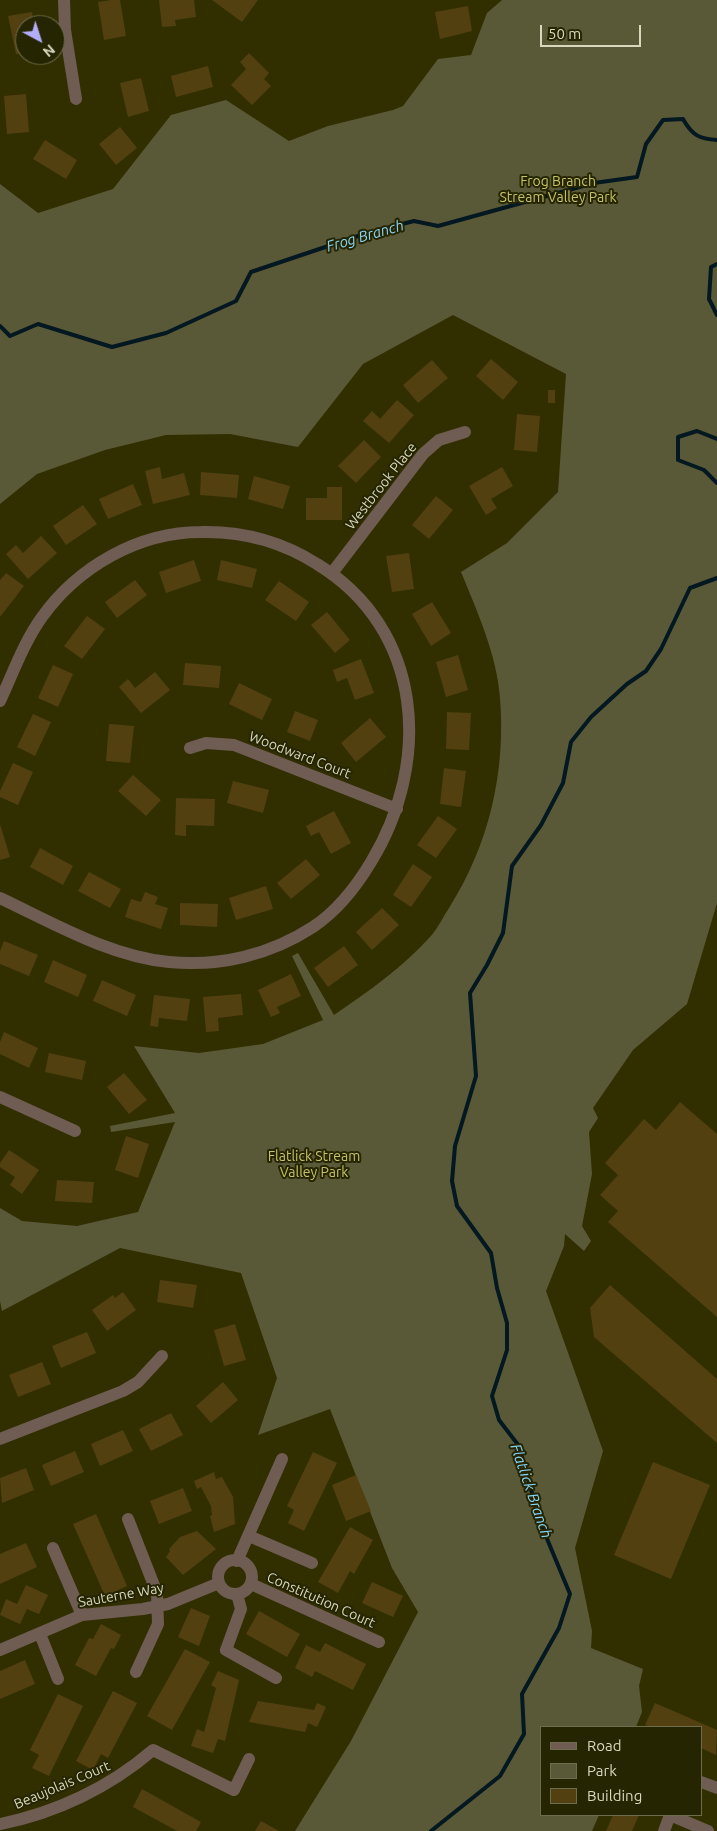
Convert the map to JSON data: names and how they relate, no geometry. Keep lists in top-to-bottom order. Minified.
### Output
{"streets":{"street":["Westbrook Place","Woodward Court","Sauterne Way","Constitution Court","Beaujolais Court"]},"crossings":[["Sauterne Way","Constitution Court"]],"water":["Frog Branch","Flatlick Branch"],"parks":["Frog Branch Stream Valley Park","Flatlick Stream Valley Park"],"legend":["Road","Park","Building"],"scale_bar":"50 m","north":"bottom right"}
